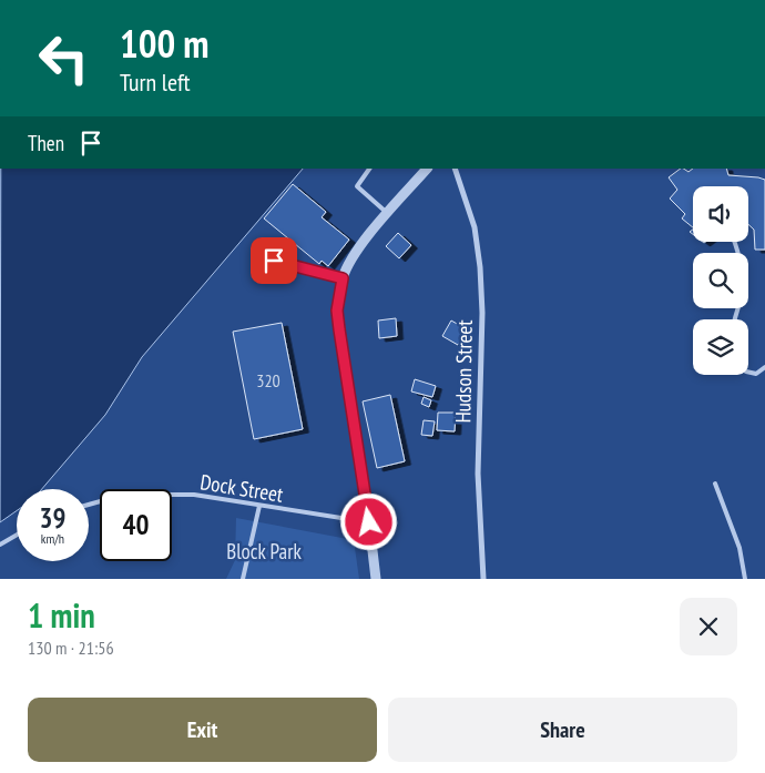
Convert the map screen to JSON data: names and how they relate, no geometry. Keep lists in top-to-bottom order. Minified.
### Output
{"streets":{"street":["Hudson Street"],"lane":["Dock Street"]},"parks":["Block Park"],"house_numbers":["320"],"page":{"turn":["100 m","Turn left"],"then":"Then","speed":"39 km/h","limit":"40","heading":["1 min","130 m · 21:56"],"buttons":["Exit","Share"]}}
